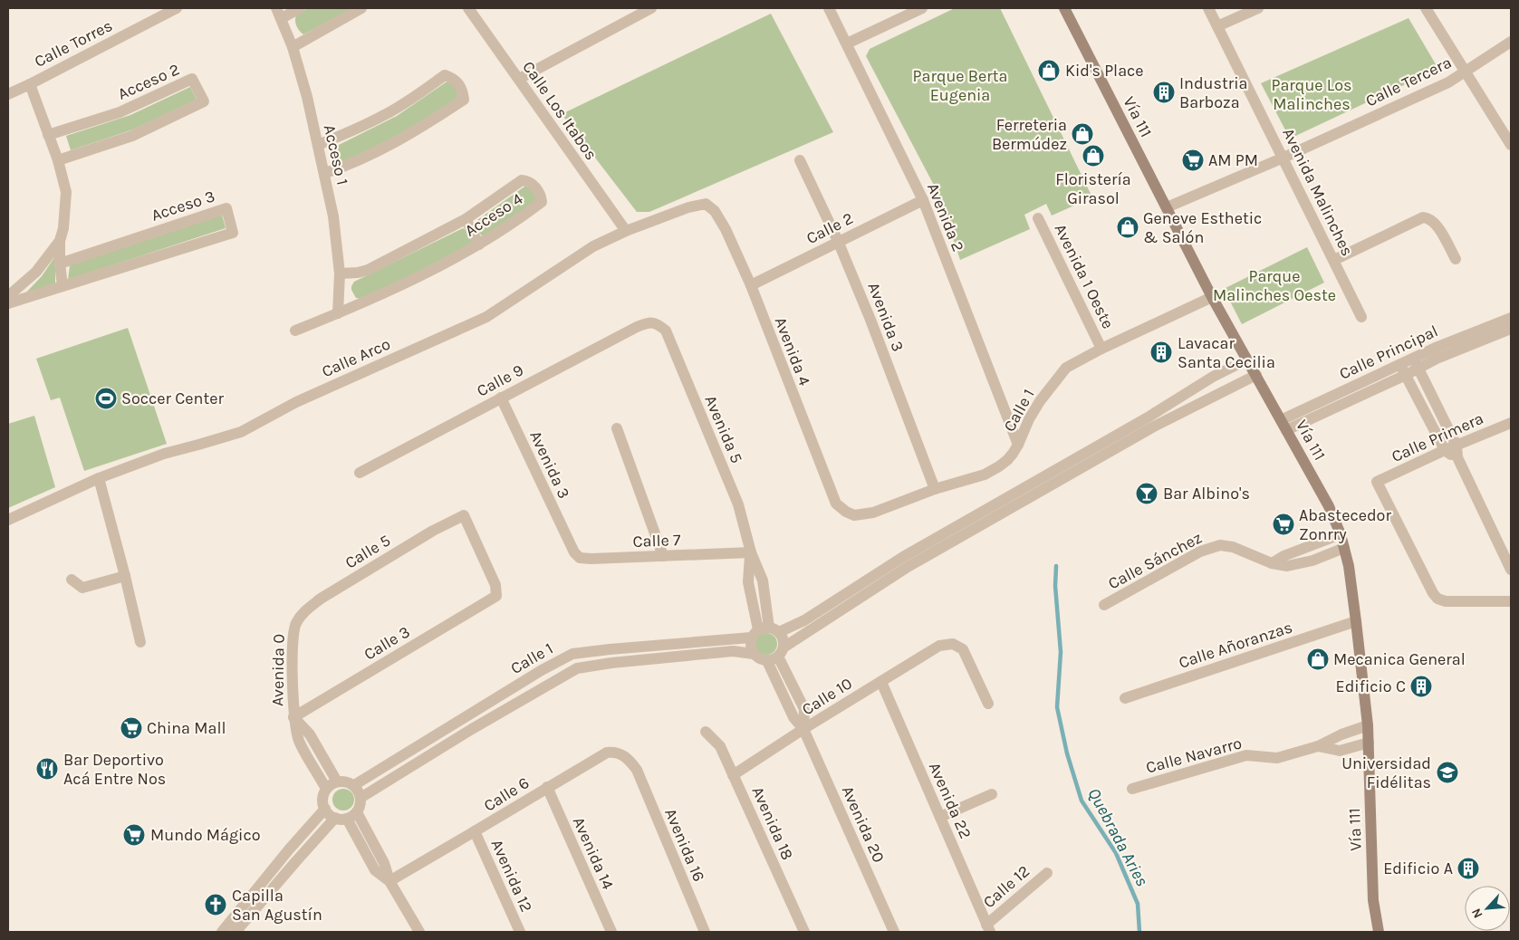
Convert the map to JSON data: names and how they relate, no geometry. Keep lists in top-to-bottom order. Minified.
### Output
{"streets":{"main road":["Vía 111"],"street":["Calle Torres","Acceso 2","Calle Tercera","Calle Los Itabos","Acceso 1","Avenida Malinches","Acceso 3","Acceso 4","Avenida 2","Calle 2","Avenida 1 Oeste","Avenida 3","Avenida 4","Calle Principal","Calle Arco","Calle 9","Calle 1","Avenida 5","Calle Primera","Calle 7","Calle 5","Calle Sánchez","Calle 3","Calle Añoranzas","Avenida 0","Calle 10","Calle Navarro","Calle 6","Avenida 22","Avenida 18","Avenida 20","Avenida 16","Avenida 14","Avenida 12","Calle 12"]},"crossings":[["Calle Tercera","Vía 111"],["Calle Tercera","Avenida Malinches"],["Calle Los Itabos","Calle Arco"],["Vía 111","Calle Principal"],["Vía 111","Calle 1"],["Vía 111","Calle Sánchez"],["Vía 111","Calle Añoranzas"],["Vía 111","Calle Navarro"],["Acceso 1","Acceso 4"],["Avenida 2","Calle 2"],["Avenida 2","Calle 1"],["Calle 2","Avenida 3"],["Calle 2","Avenida 4"],["Avenida 1 Oeste","Calle 1"],["Avenida 3","Calle 9"],["Avenida 3","Calle 1"],["Avenida 3","Calle 7"],["Avenida 4","Calle Arco"],["Avenida 4","Calle 1"],["Calle 9","Avenida 5"],["Calle 1","Avenida 5"],["Calle 1","Avenida 0"],["Calle 1","Avenida 20"],["Avenida 5","Calle 7"],["Avenida 5","Avenida 20"],["Calle 5","Calle 3"],["Calle 5","Avenida 0"],["Calle 3","Avenida 0"],["Calle 10","Avenida 22"],["Calle 10","Avenida 18"],["Calle 10","Avenida 20"],["Calle 6","Avenida 16"],["Calle 6","Avenida 14"],["Calle 6","Avenida 12"],["Avenida 22","Calle 12"]],"water":["Quebrada Aries"],"parks":["Parque Berta Eugenia","Parque Los Malinches","Parque Malinches Oeste"],"places":{"shop":["Kid's Place","Ferreteria Bermúdez","Floristería Girasol","Geneve Esthetic & Salón","Mecanica General"],"building":["Industria Barboza","Lavacar Santa Cecilia","Edificio C","Edificio A"],"supermarket":["AM PM","Abastecedor Zonrry","China Mall","Mundo Mágico"],"sports":["Soccer Center"],"bar":["Bar Albino's"],"restaurant":["Bar Deportivo Acá Entre Nos"],"school or university":["Universidad Fidélitas"],"church":["Capilla San Agustín"]},"north":"bottom left"}
